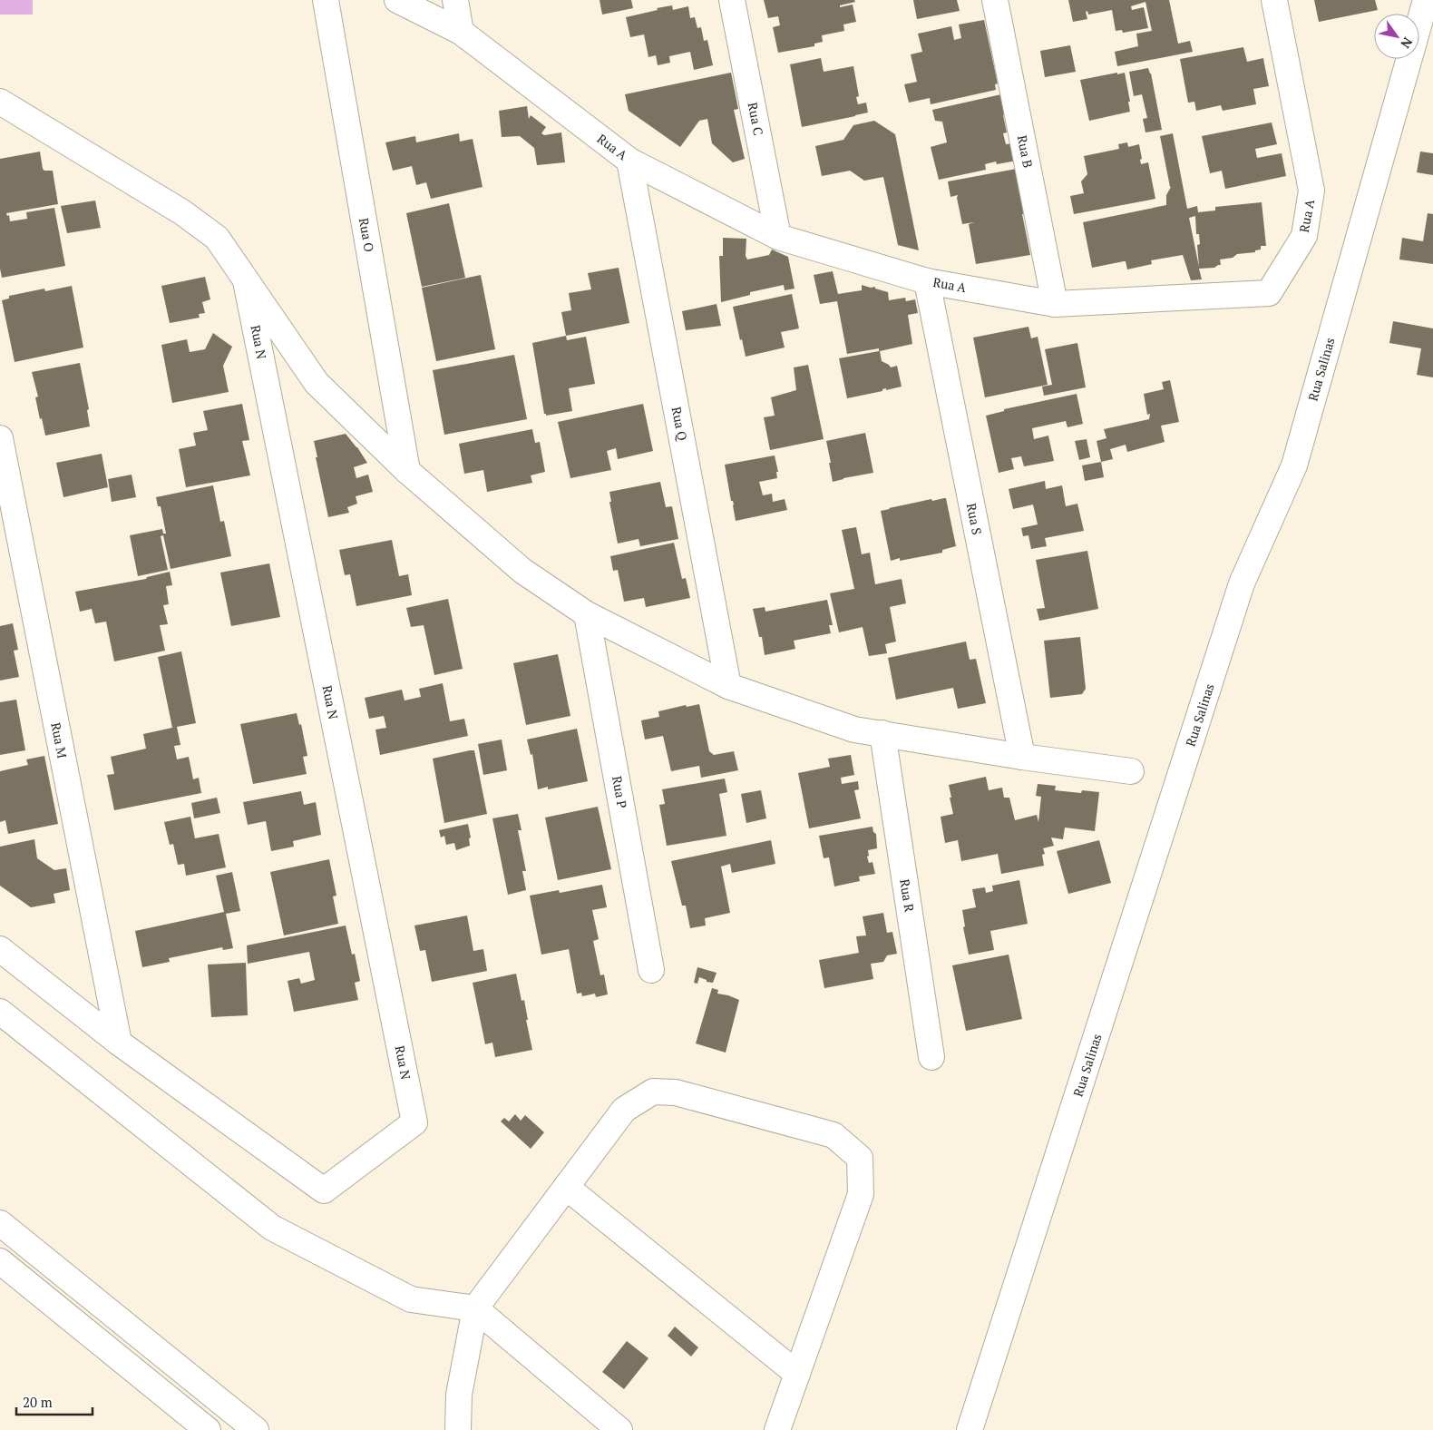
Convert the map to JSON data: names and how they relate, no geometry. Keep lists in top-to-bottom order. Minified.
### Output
{"streets":{"street":["Rua C","Rua A","Rua B","Rua O","Rua N","Rua Salinas","Rua Q","Rua S","Rua M","Rua P","Rua R"]},"crossings":[["Rua C","Rua A"],["Rua A","Rua B"],["Rua A","Rua Q"],["Rua A","Rua S"],["Rua N","Rua M"]],"scale_bar":"20 m","north":"bottom right"}
